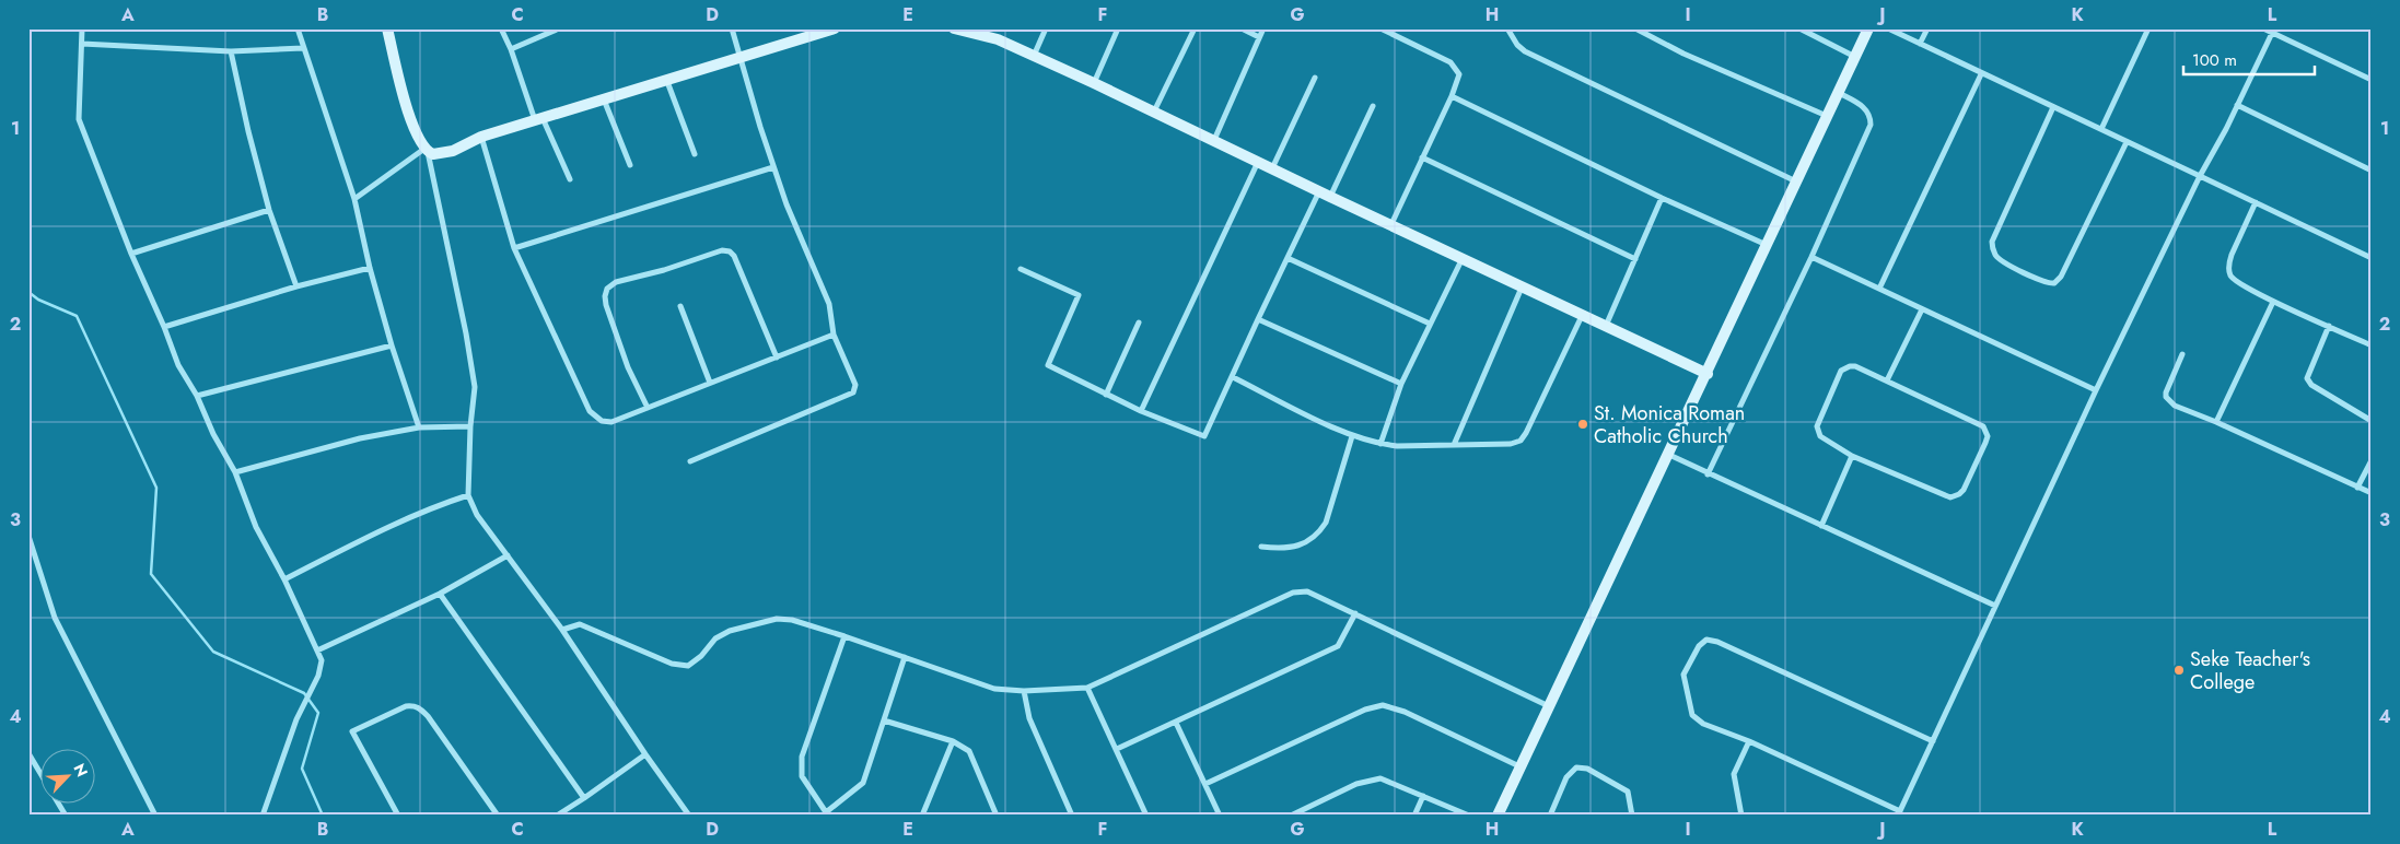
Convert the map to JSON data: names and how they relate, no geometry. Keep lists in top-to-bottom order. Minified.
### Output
{"places":["St. Monica Roman Catholic Church","Seke Teacher's College"],"scale_bar":"100 m","north":"top right","grid":{"columns":["A","B","C","D","E","F","G","H","I","J","K","L"],"rows":["1","2","3","4"]}}
